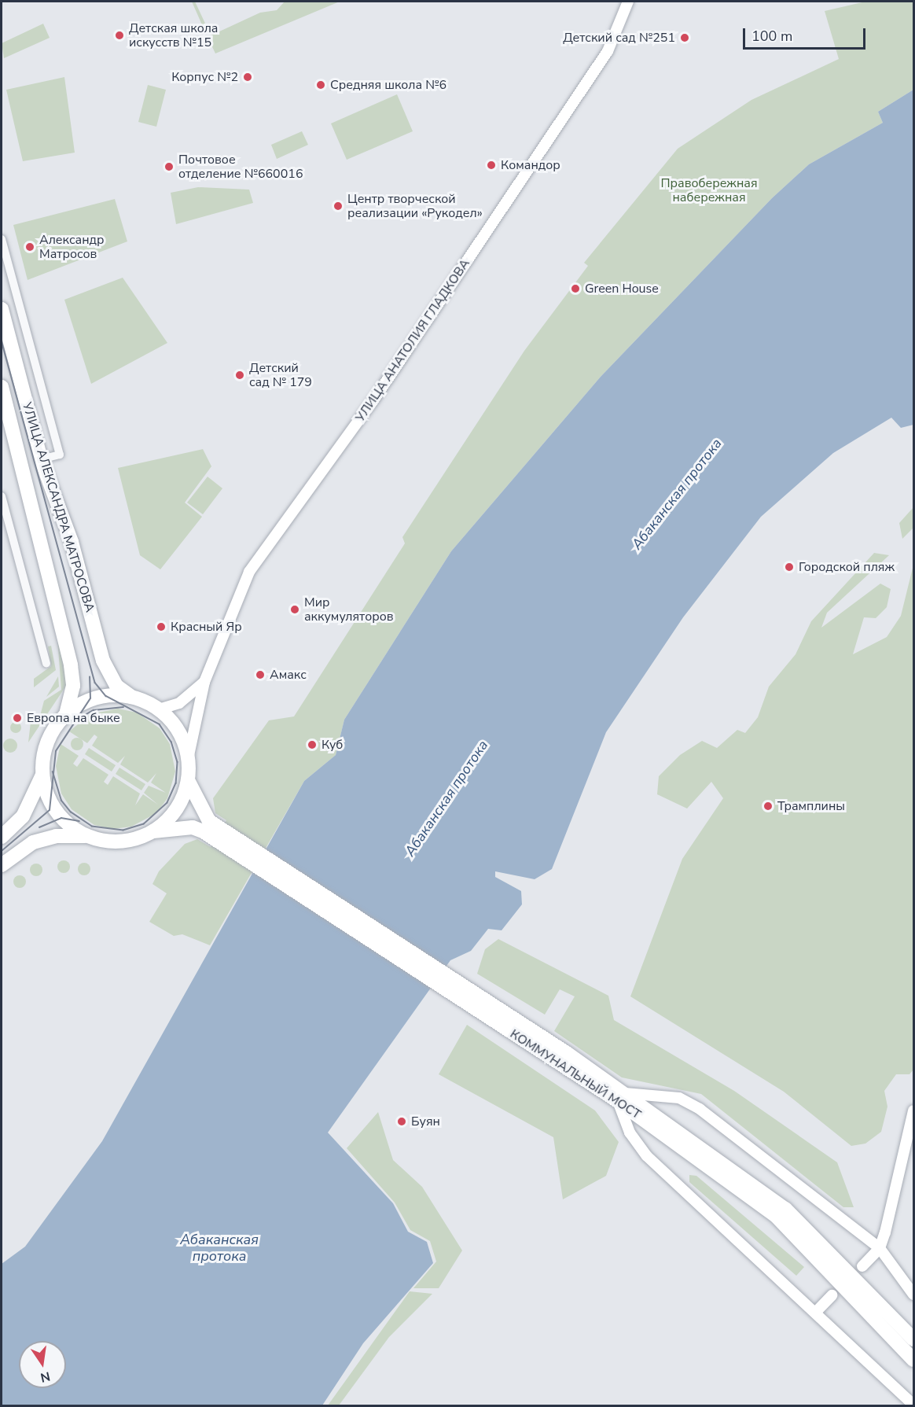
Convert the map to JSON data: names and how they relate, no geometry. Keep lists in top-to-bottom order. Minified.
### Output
{"streets":{"highway":["УЛИЦА АЛЕКСАНДРА МАТРОСОВА","КОММУНАЛЬНЫЙ МОСТ"],"main road":["УЛИЦА АНАТОЛИЯ ГЛАДКОВА"]},"crossings":[["УЛИЦА АНАТОЛИЯ ГЛАДКОВА","УЛИЦА АЛЕКСАНДРА МАТРОСОВА"]],"water":["Абаканская протока"],"parks":["Правобережная набережная"],"places":["Детская школа искусств №15","Детский сад №251","Корпус №2","Средняя школа №6","Командор","Почтовое отделение №660016","Центр творческой реализации «Рукодел»","Александр Матросов","Green House","Детский сад № 179","Городской пляж","Мир аккумуляторов","Красный Яр","Амакс","Европа на быке","Куб","Трамплины","Буян"],"scale_bar":"100 m","north":"bottom"}
